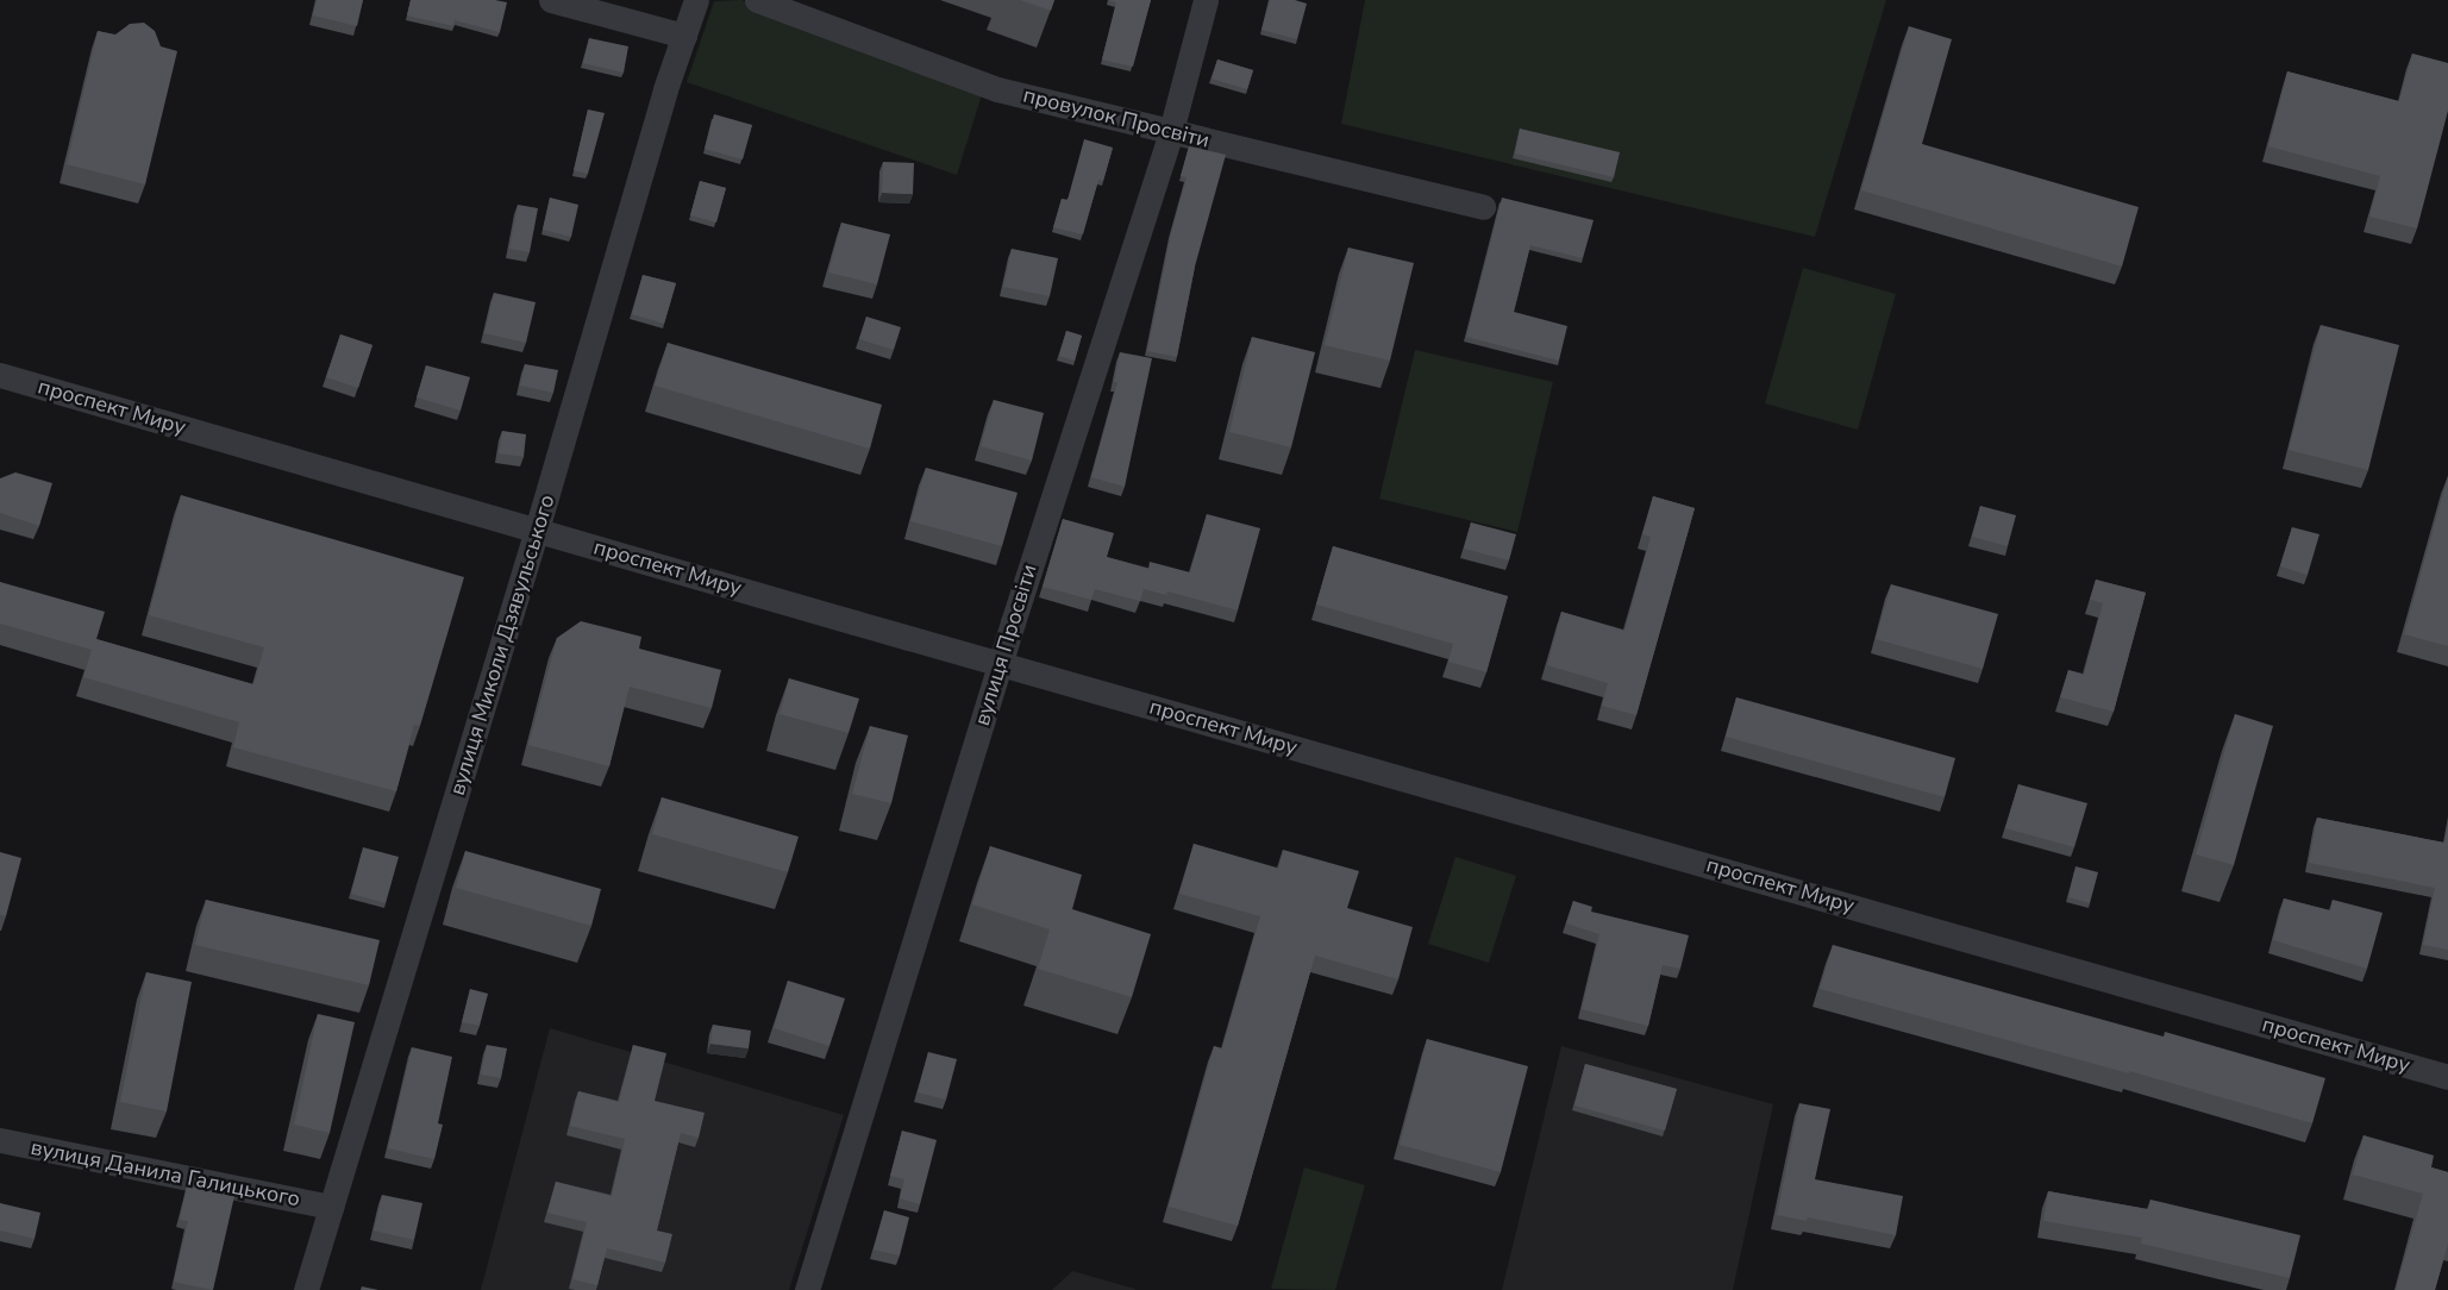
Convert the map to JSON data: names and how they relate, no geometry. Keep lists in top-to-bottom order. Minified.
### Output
{"streets":{"street":["провулок Просвіти","проспект Миру","вулиця Миколи Дзявульського","вулиця Просвіти","вулиця Данила Галицького"]},"crossings":[["провулок Просвіти","вулиця Просвіти"],["проспект Миру","вулиця Миколи Дзявульського"],["проспект Миру","вулиця Просвіти"],["вулиця Миколи Дзявульського","вулиця Данила Галицького"]]}
